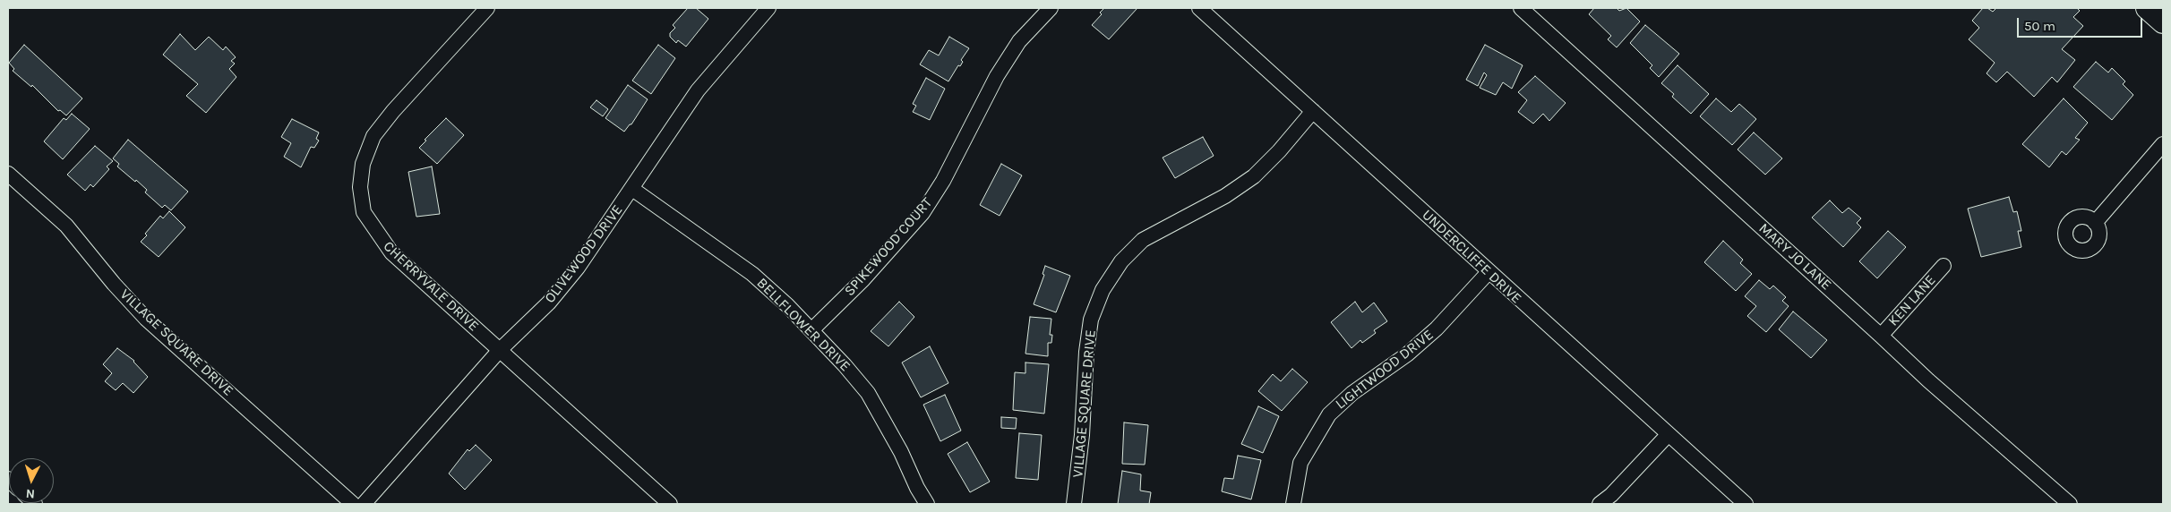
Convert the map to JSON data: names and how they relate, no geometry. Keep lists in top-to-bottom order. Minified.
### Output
{"streets":{"street":["SPIKEWOOD COURT","OLIVEWOOD DRIVE","UNDERCLIFFE DRIVE","MARY JO LANE","CHERRYVALE DRIVE","KEN LANE","BELLFLOWER DRIVE","VILLAGE SQUARE DRIVE","LIGHTWOOD DRIVE"]},"crossings":[["SPIKEWOOD COURT","BELLFLOWER DRIVE"],["OLIVEWOOD DRIVE","CHERRYVALE DRIVE"],["OLIVEWOOD DRIVE","BELLFLOWER DRIVE"],["UNDERCLIFFE DRIVE","VILLAGE SQUARE DRIVE"],["UNDERCLIFFE DRIVE","LIGHTWOOD DRIVE"],["MARY JO LANE","KEN LANE"]],"scale_bar":"50 m","north":"bottom"}
